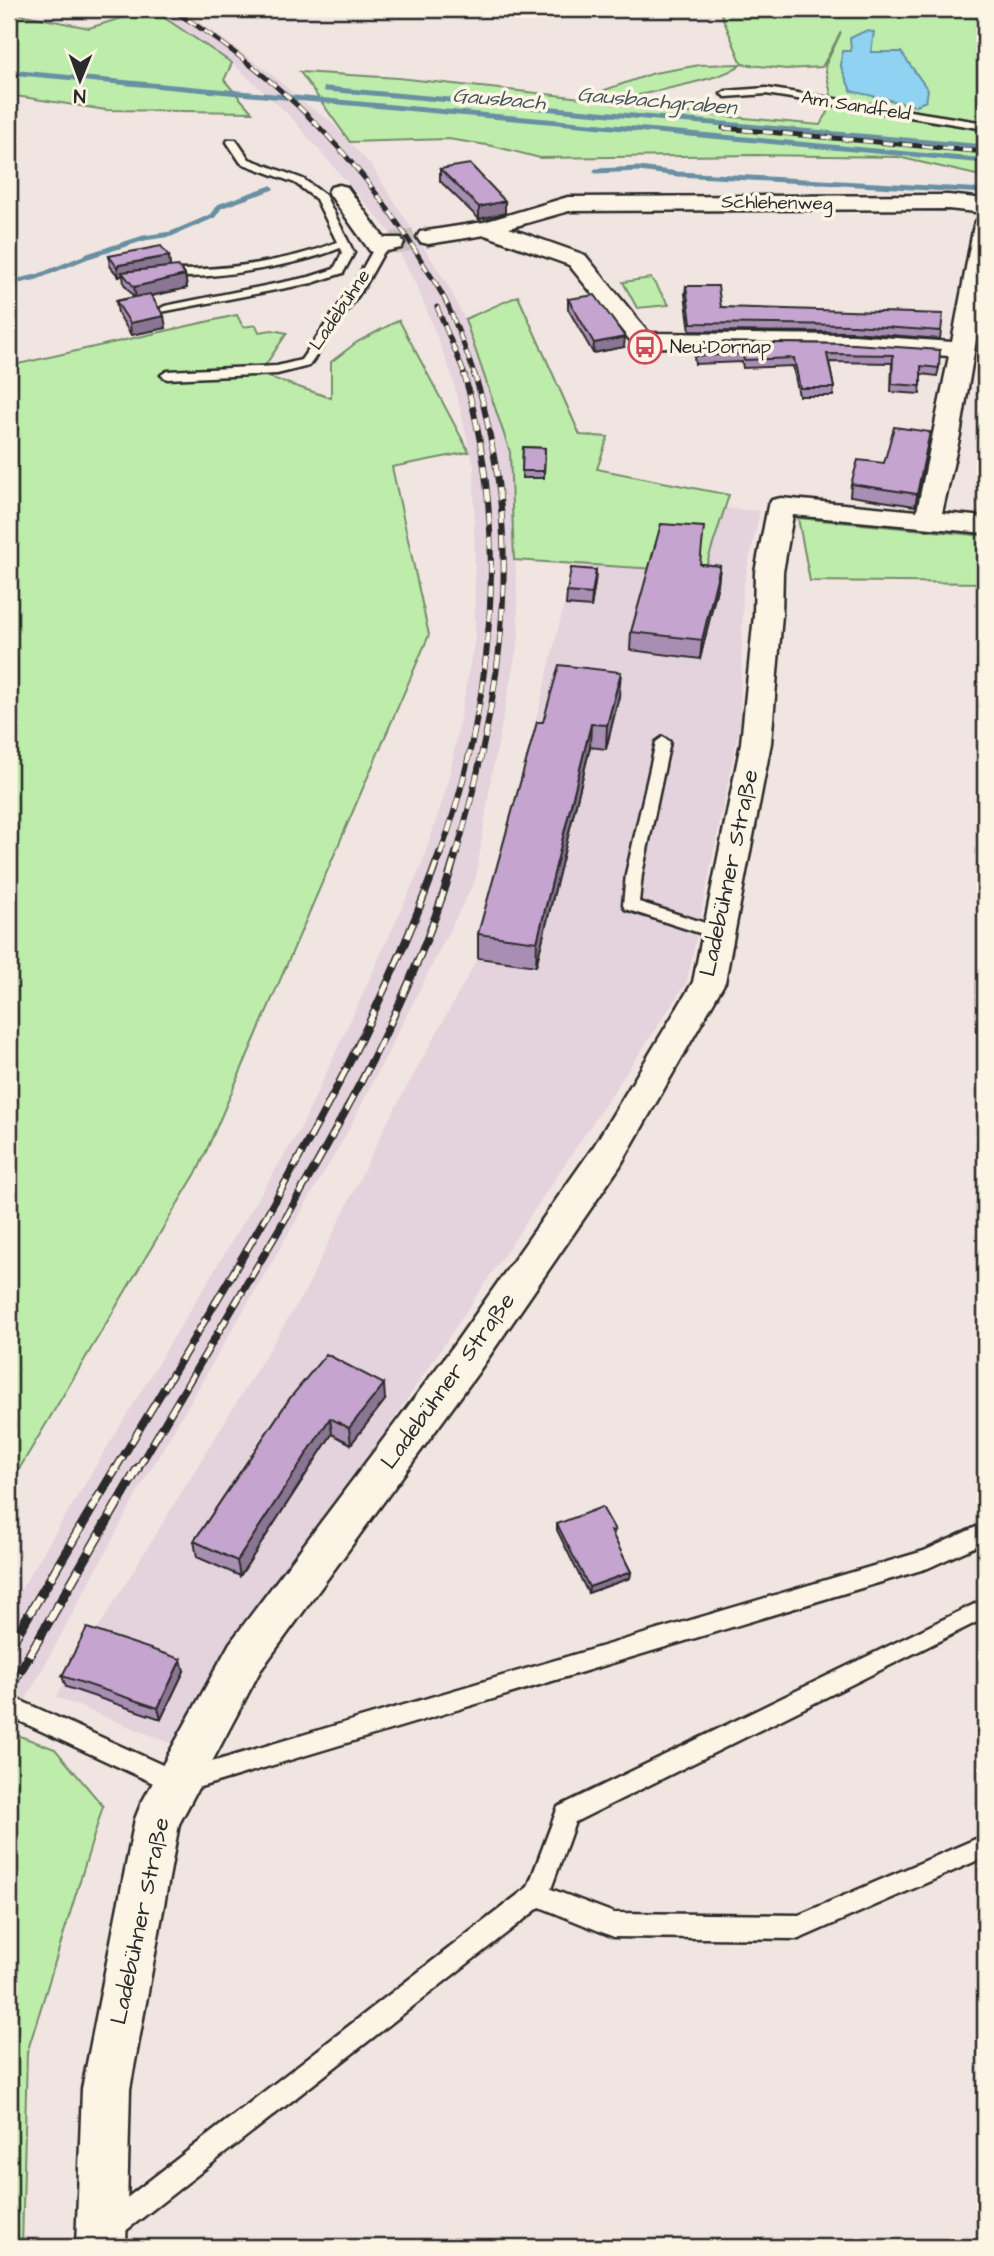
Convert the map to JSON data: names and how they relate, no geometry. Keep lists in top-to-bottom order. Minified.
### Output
{"streets":{"street":["Schlehenweg","Ladebühne","Ladebühner Straße"],"lane":["Am Sandfeld"]},"water":["Gausbach","Gausbachgraben"],"places":{"bus stop":["Neu-Dornap"]},"north":"bottom"}
